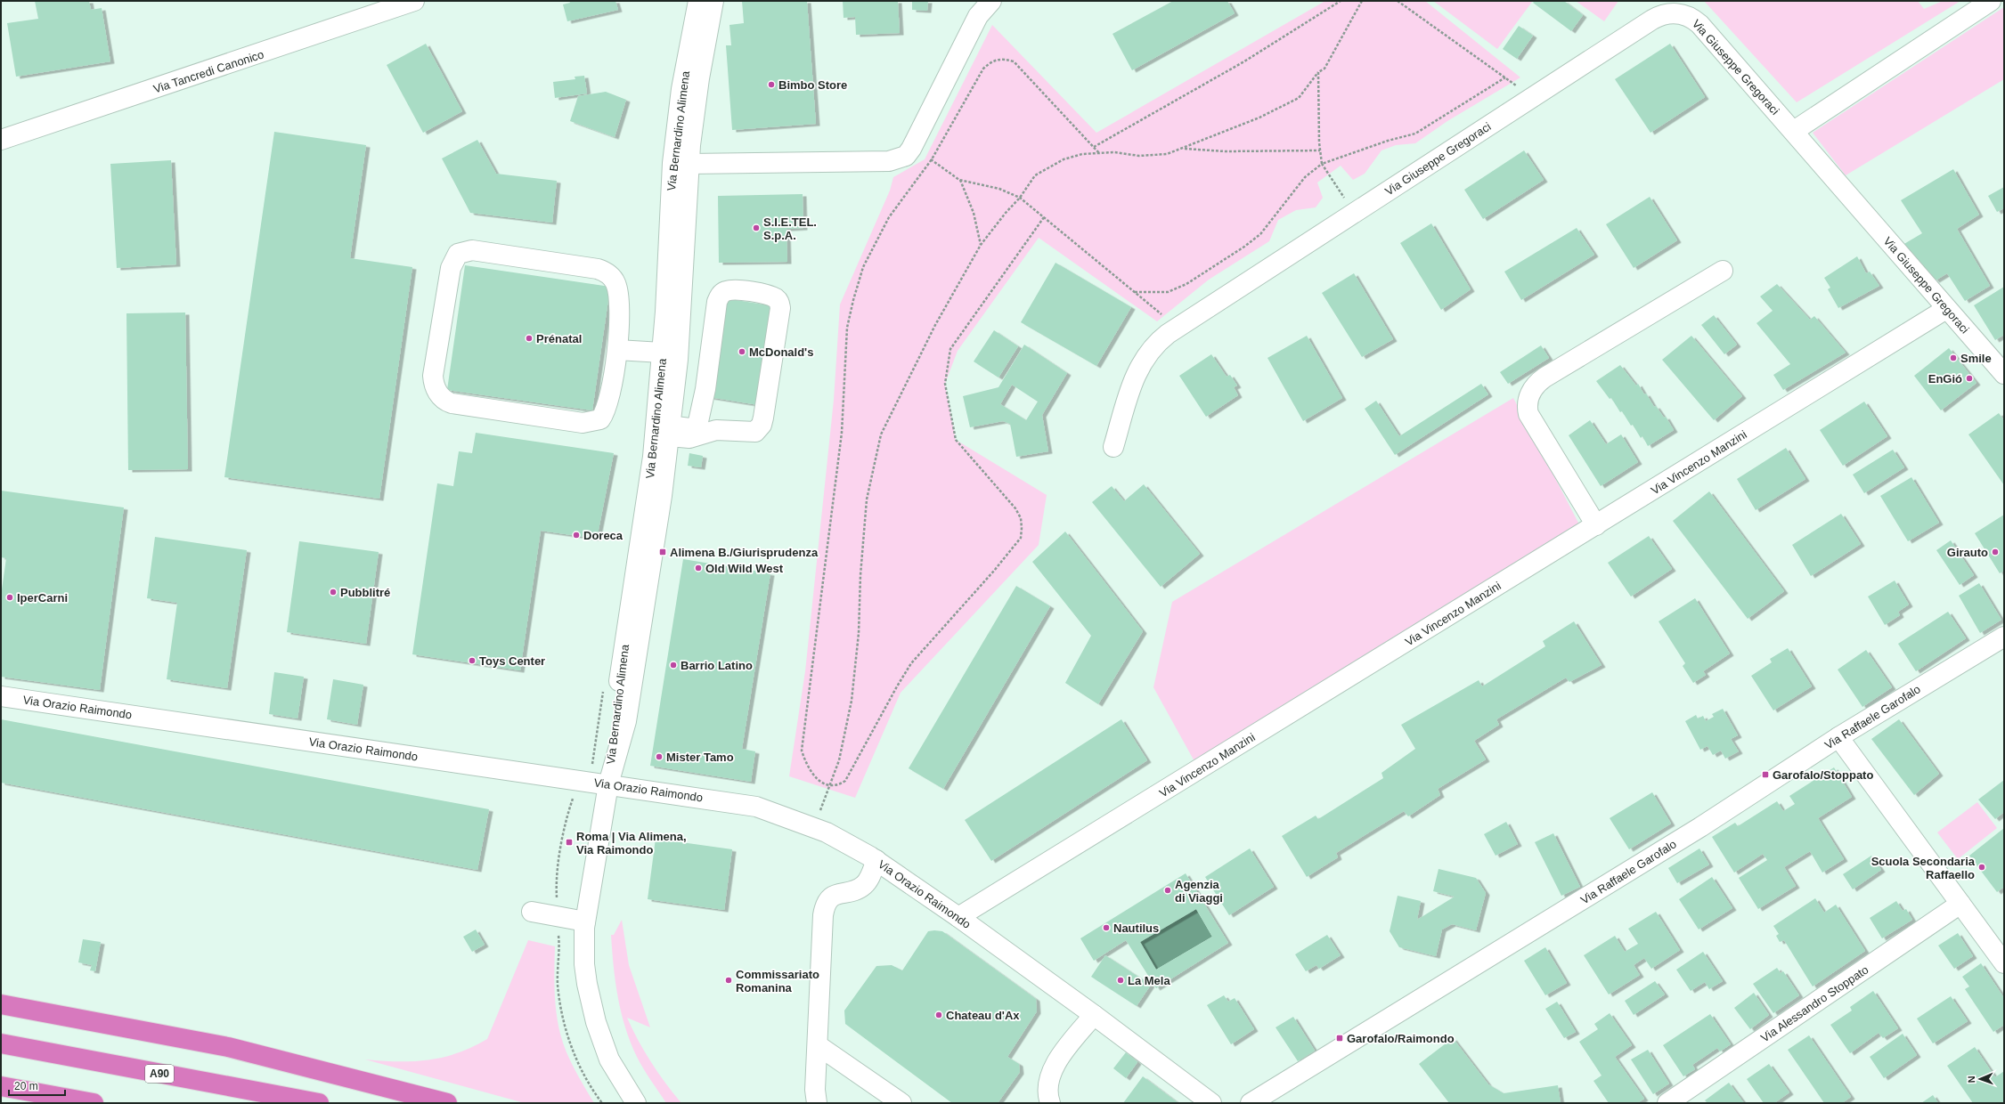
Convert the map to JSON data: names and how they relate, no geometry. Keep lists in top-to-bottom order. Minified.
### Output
{"streets":{"highway":["A90"],"street":["Via Giuseppe Gregoraci","Via Tancredi Canonico","Via Bernardino Alimena","Via Vincenzo Manzini","Via Orazio Raimondo","Via Raffaele Garofalo","Via Alessandro Stoppato"]},"crossings":[["Via Giuseppe Gregoraci","Via Vincenzo Manzini"],["Via Bernardino Alimena","Via Orazio Raimondo"],["Via Vincenzo Manzini","Via Orazio Raimondo"]],"places":{"other":["Bimbo Store","S.I.E.TEL. S.p.A.","Prénatal","McDonald's","Smile","EnGió","Doreca","Girauto","Old Wild West","Pubblitré","IperCarni","Toys Center","Barrio Latino","Mister Tamo","Scuola Secondaria Raffaello","Agenzia di Viaggi","Nautilus","Commissariato Romanina","La Mela","Chateau d'Ax"],"transit":["Alimena B./Giurisprudenza","Garofalo/Stoppato","Roma | Via Alimena, Via Raimondo","Garofalo/Raimondo"]},"scale_bar":"20 m","north":"left"}
